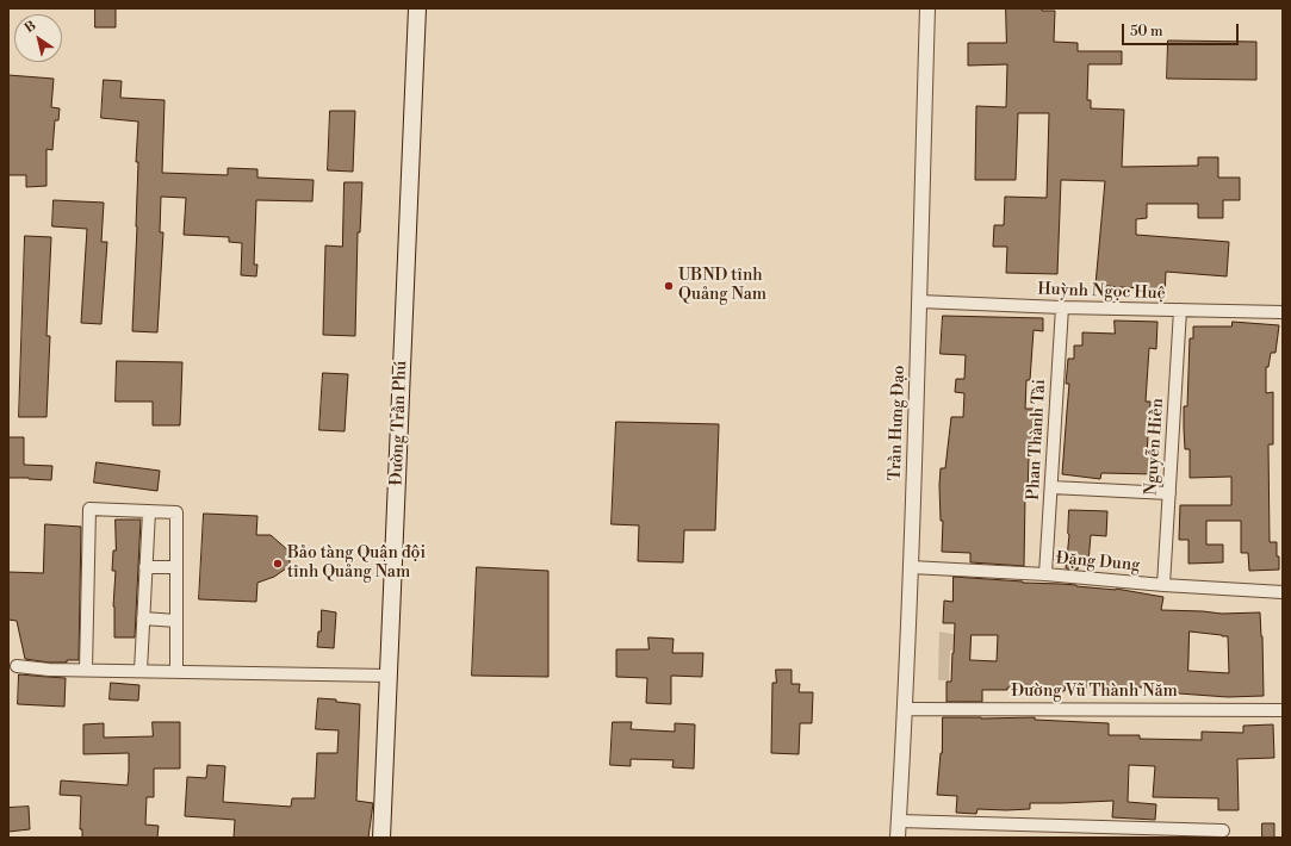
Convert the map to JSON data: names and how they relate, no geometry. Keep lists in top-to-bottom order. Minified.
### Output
{"streets":{"main road":["Đường Trần Phú"],"street":["Huỳnh Ngọc Huệ","Trần Hưng Đạo","Phan Thành Tài","Nguyễn Hiền","Đặng Dung","Đường Vũ Thành Năm"]},"crossings":[["Huỳnh Ngọc Huệ","Trần Hưng Đạo"],["Huỳnh Ngọc Huệ","Phan Thành Tài"],["Huỳnh Ngọc Huệ","Nguyễn Hiền"],["Trần Hưng Đạo","Đặng Dung"],["Trần Hưng Đạo","Đường Vũ Thành Năm"],["Phan Thành Tài","Đặng Dung"],["Nguyễn Hiền","Đặng Dung"]],"places":["UBND tỉnh Quảng Nam","Bảo tàng Quân đội tỉnh Quảng Nam"],"scale_bar":"50 m","north":"top left"}
